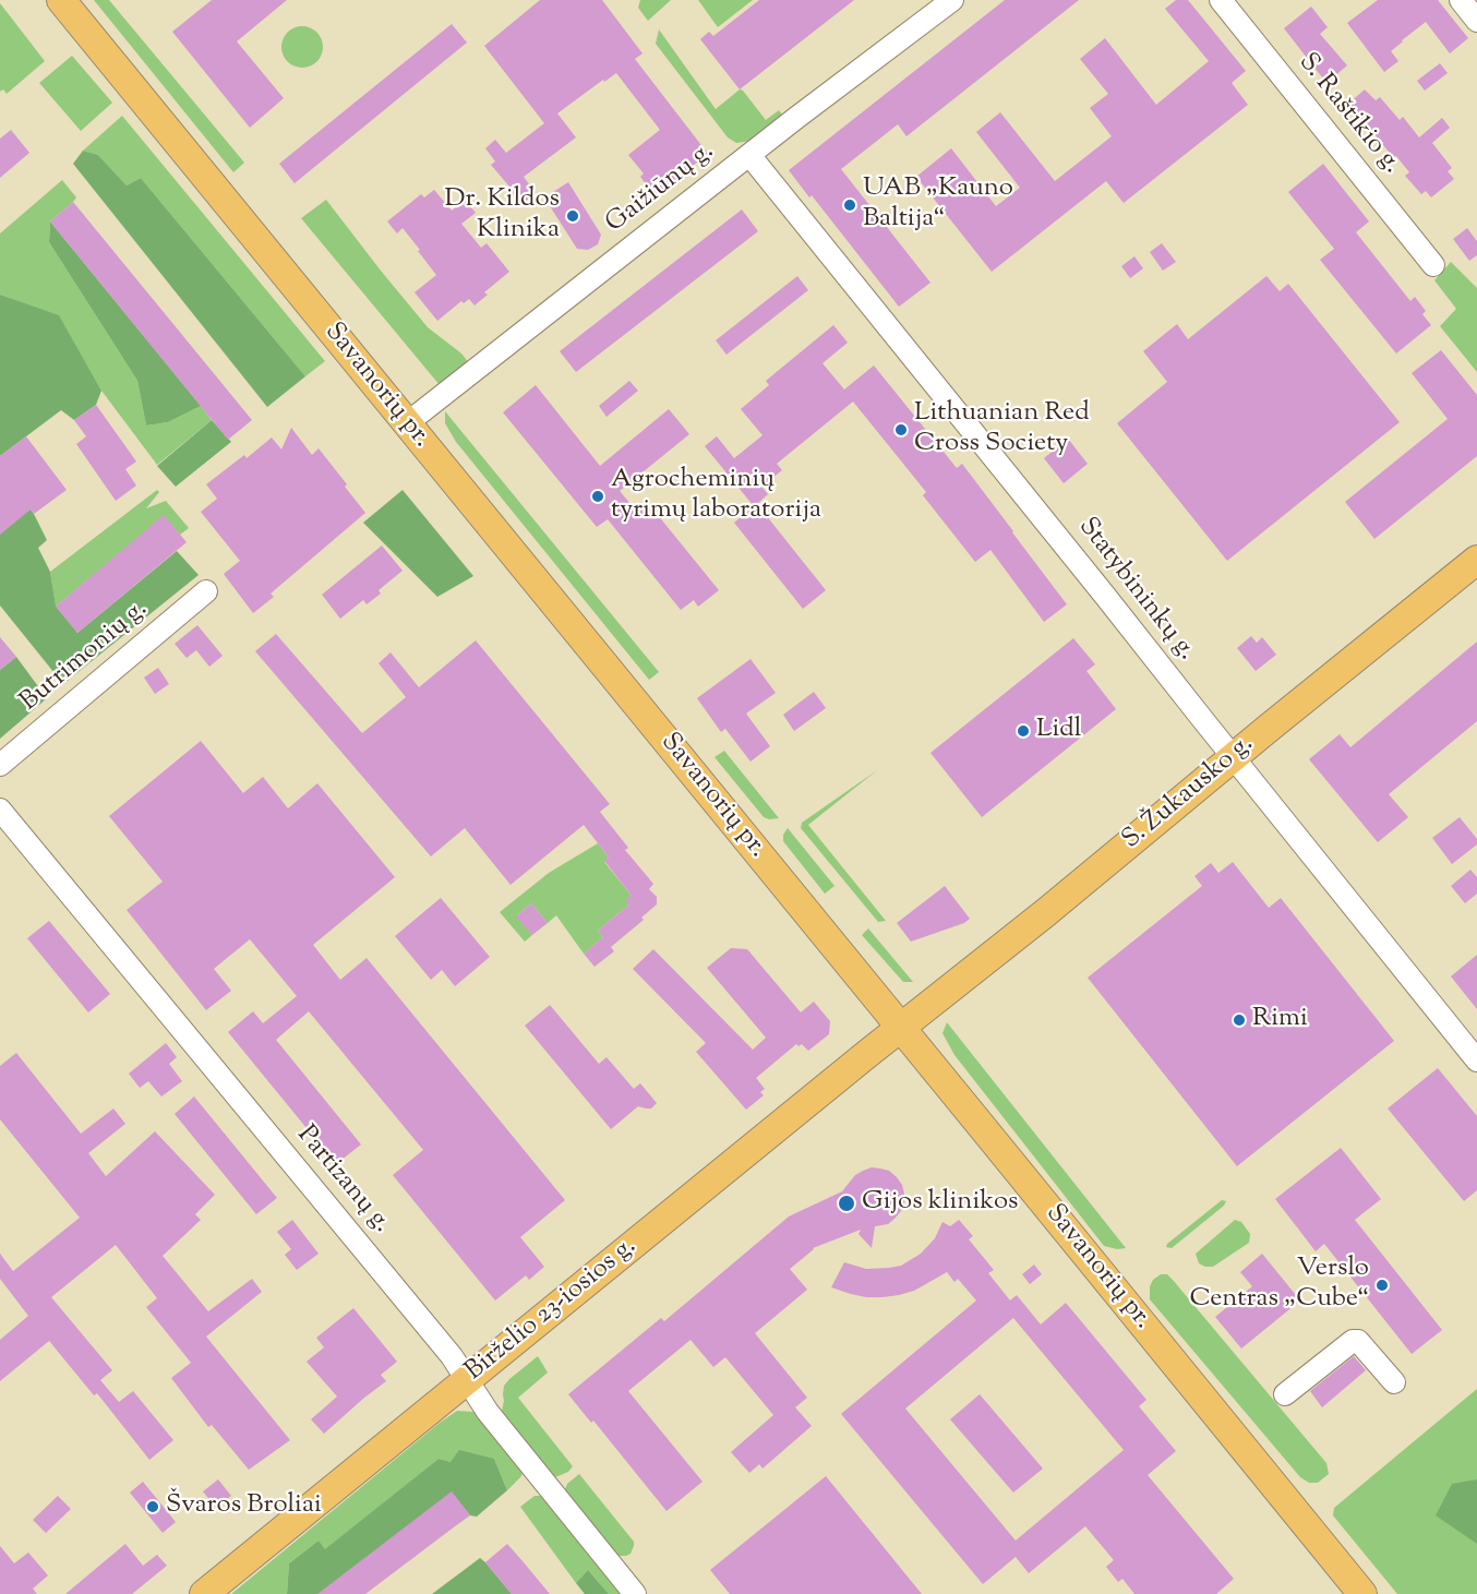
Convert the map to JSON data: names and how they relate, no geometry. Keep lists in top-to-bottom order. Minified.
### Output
{"streets":{"main road":["Savanorių pr.","S. Žukausko g.","Birželio 23-iosios g."],"street":["S. Raštikio g.","Gaižiūnų g.","Statybininkų g.","Butrimonių g.","Partizanų g."]},"crossings":[["Gaižiūnų g.","Savanorių pr."],["Gaižiūnų g.","Statybininkų g."],["Savanorių pr.","S. Žukausko g."],["Savanorių pr.","Birželio 23-iosios g."],["Statybininkų g.","S. Žukausko g."],["S. Žukausko g.","Birželio 23-iosios g."],["Partizanų g.","Birželio 23-iosios g."]],"places":["UAB „Kauno Baltija“","Dr. Kildos Klinika","Lithuanian Red Cross Society","Agrocheminių tyrimų laboratorija","Lidl","Rimi","Gijos klinikos","Verslo Centras „Cube“","Švaros Broliai"]}
